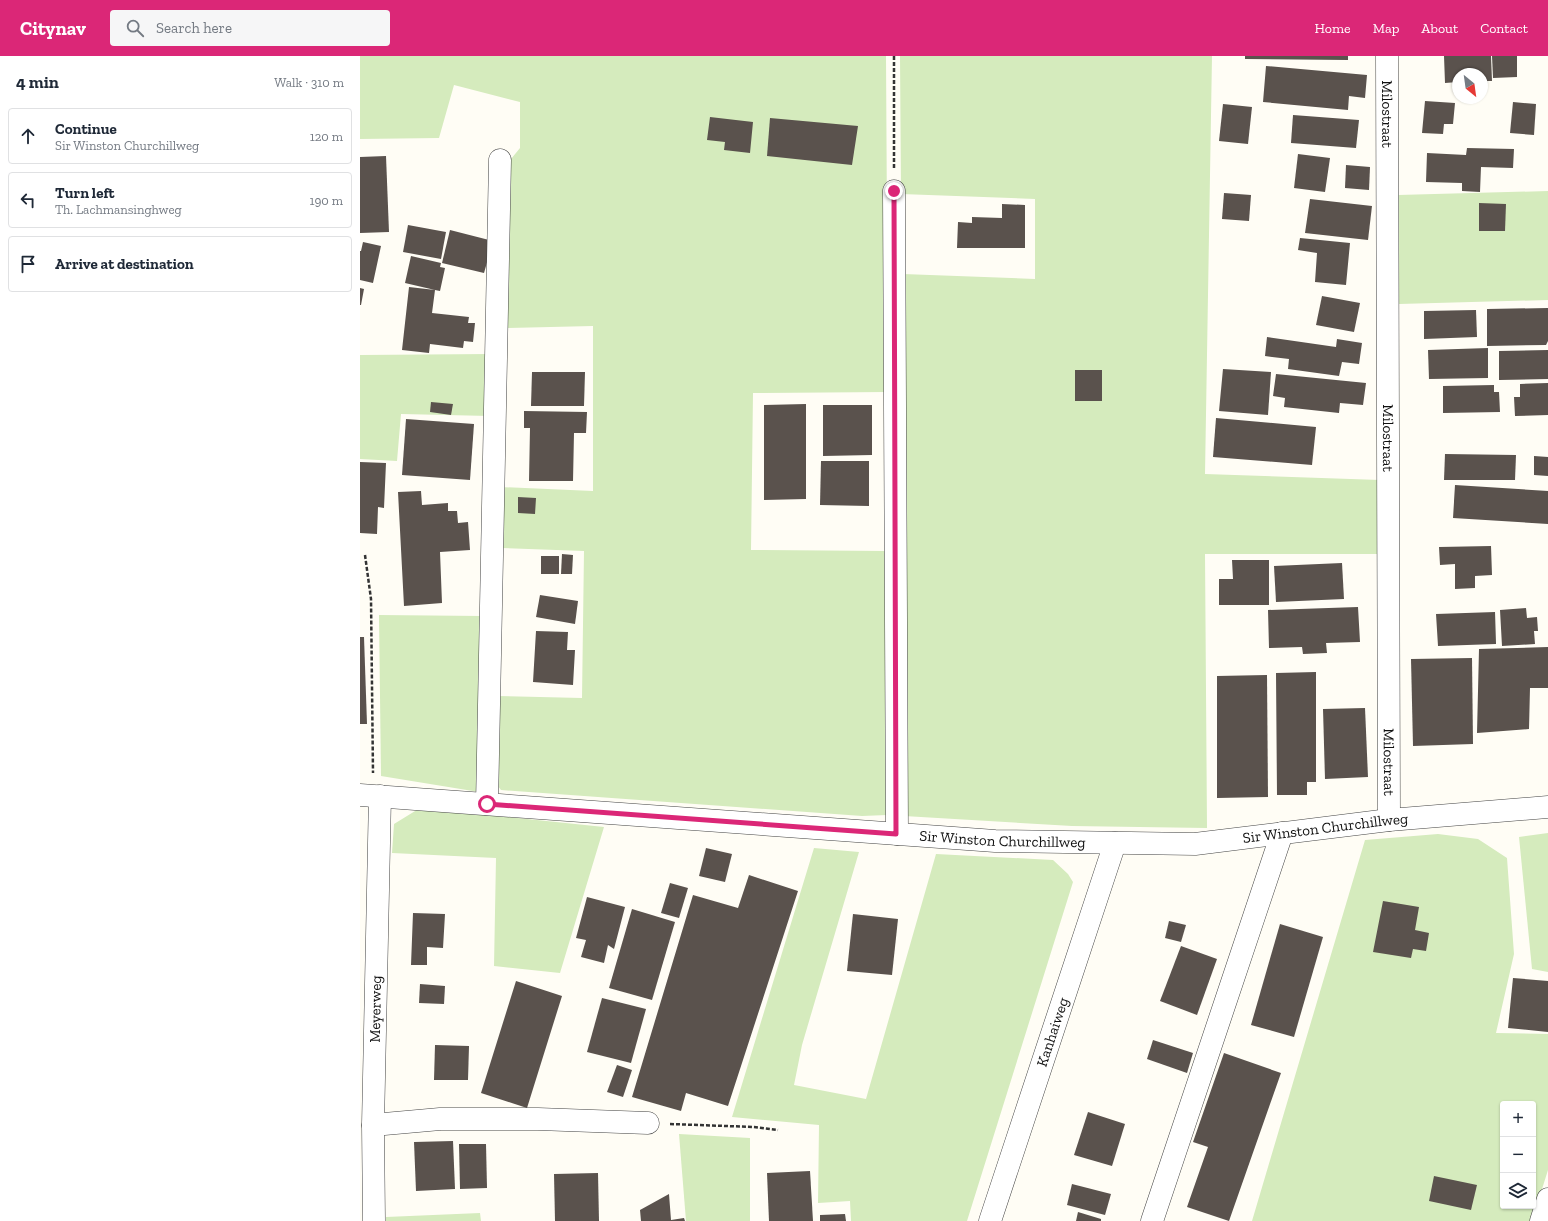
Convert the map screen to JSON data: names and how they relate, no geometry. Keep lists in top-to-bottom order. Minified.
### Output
{"streets":{"street":["Milostraat","Sir Winston Churchillweg","Meyerweg","Kanhaiweg"]},"crossings":[["Milostraat","Sir Winston Churchillweg"],["Sir Winston Churchillweg","Meyerweg"],["Sir Winston Churchillweg","Kanhaiweg"]],"north":"bottom right","page":{"header":"Citynav","search":"Search here","nav":["Home","Map","About","Contact"],"heading":["4 min","Walk · 310 m"],"list":[["Continue","Sir Winston Churchillweg","120 m"],["Turn left","Th. Lachmansinghweg","190 m"],"Arrive at destination"],"map_buttons":["+","−"]}}
